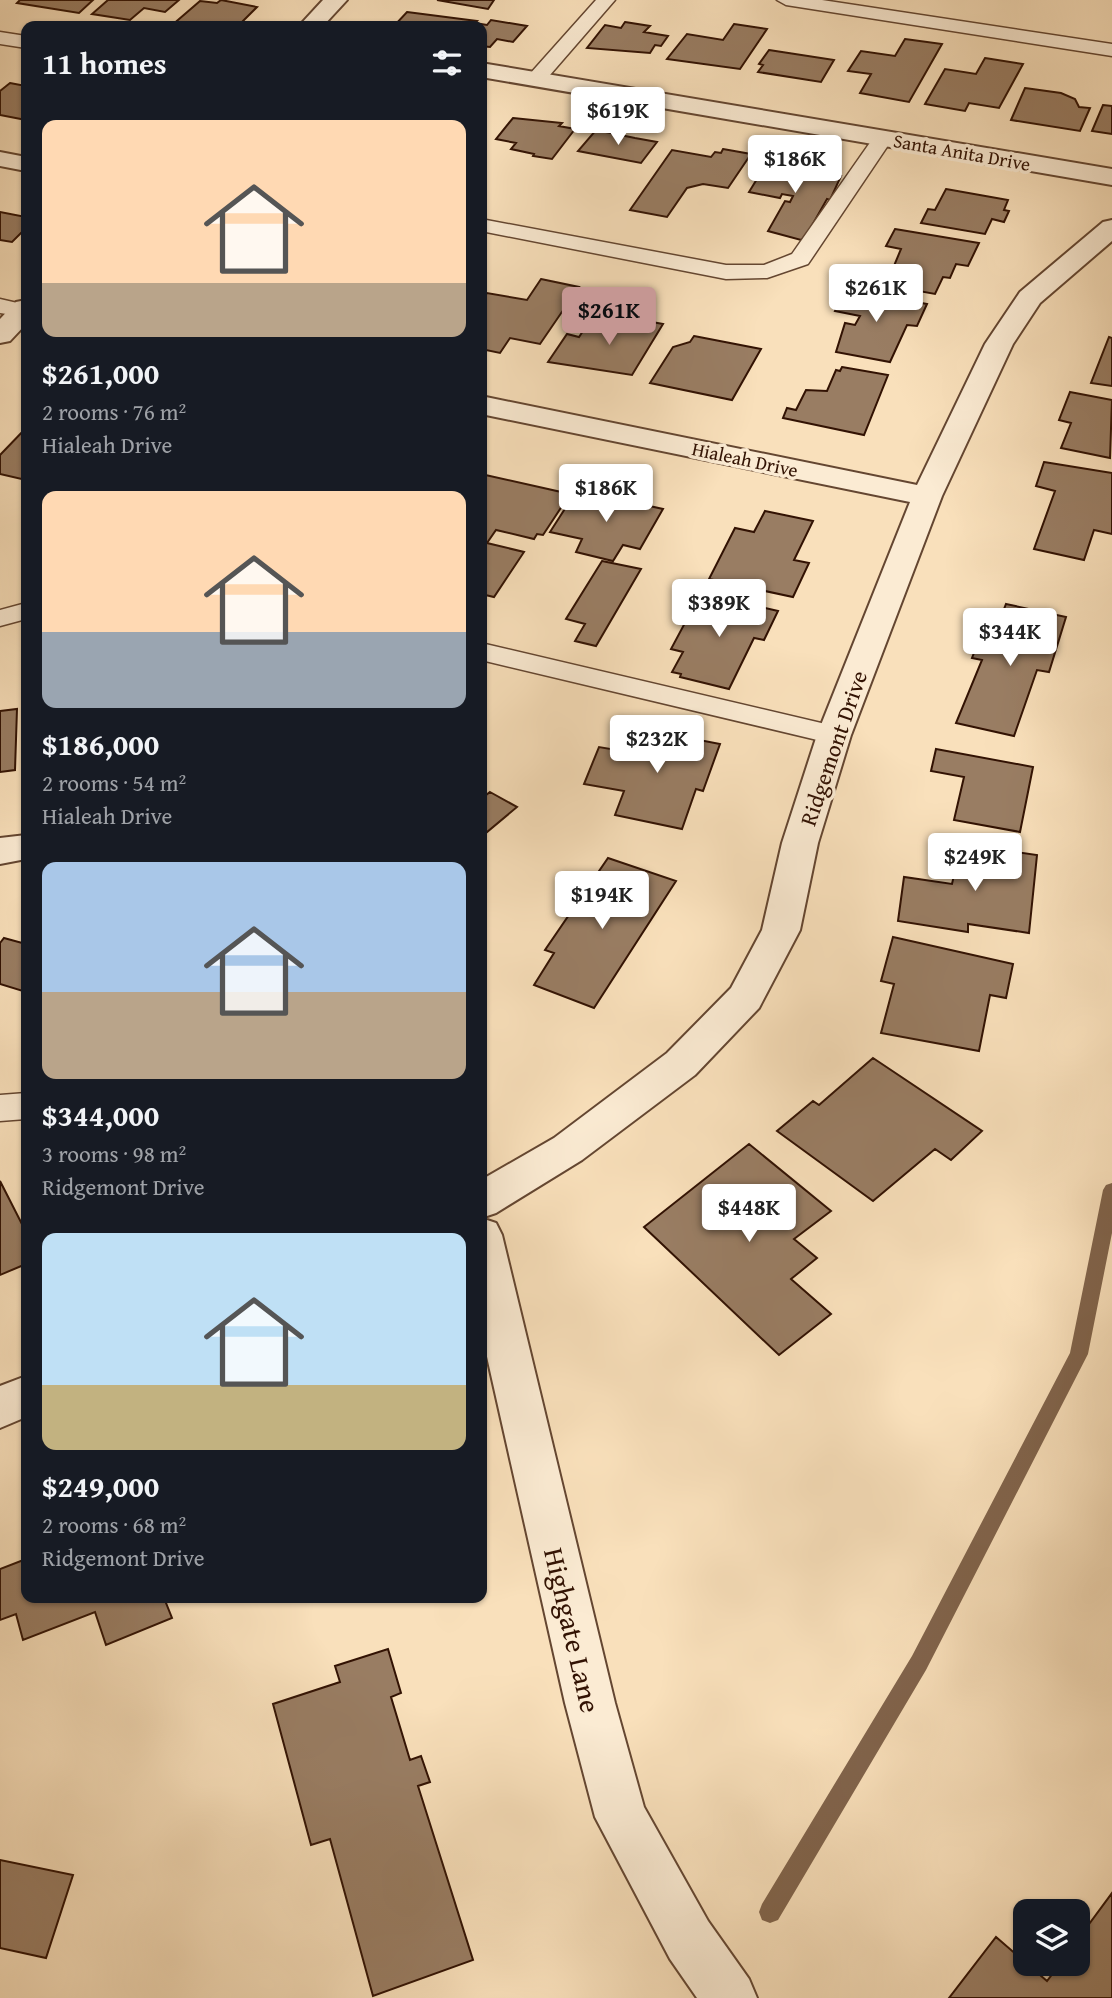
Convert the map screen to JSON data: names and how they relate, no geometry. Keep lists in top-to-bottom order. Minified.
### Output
{"streets":{"street":["Santa Anita Drive","Hialeah Drive","Ridgemont Drive","Highgate Lane"]},"crossings":[["Hialeah Drive","Ridgemont Drive"]],"page":{"heading":"11 homes","price":["$619K","$186K","$261K","$261K","$186K","$389K","$344K","$232K","$249K","$194K","$448K"],"list":[{"name":"$261,000","note":"2 rooms · 76 m² · Hialeah Drive"},{"name":"$186,000","note":"2 rooms · 54 m² · Hialeah Drive"},{"name":"$344,000","note":"3 rooms · 98 m² · Ridgemont Drive"},{"name":"$249,000","note":"2 rooms · 68 m² · Ridgemont Drive"}]}}
